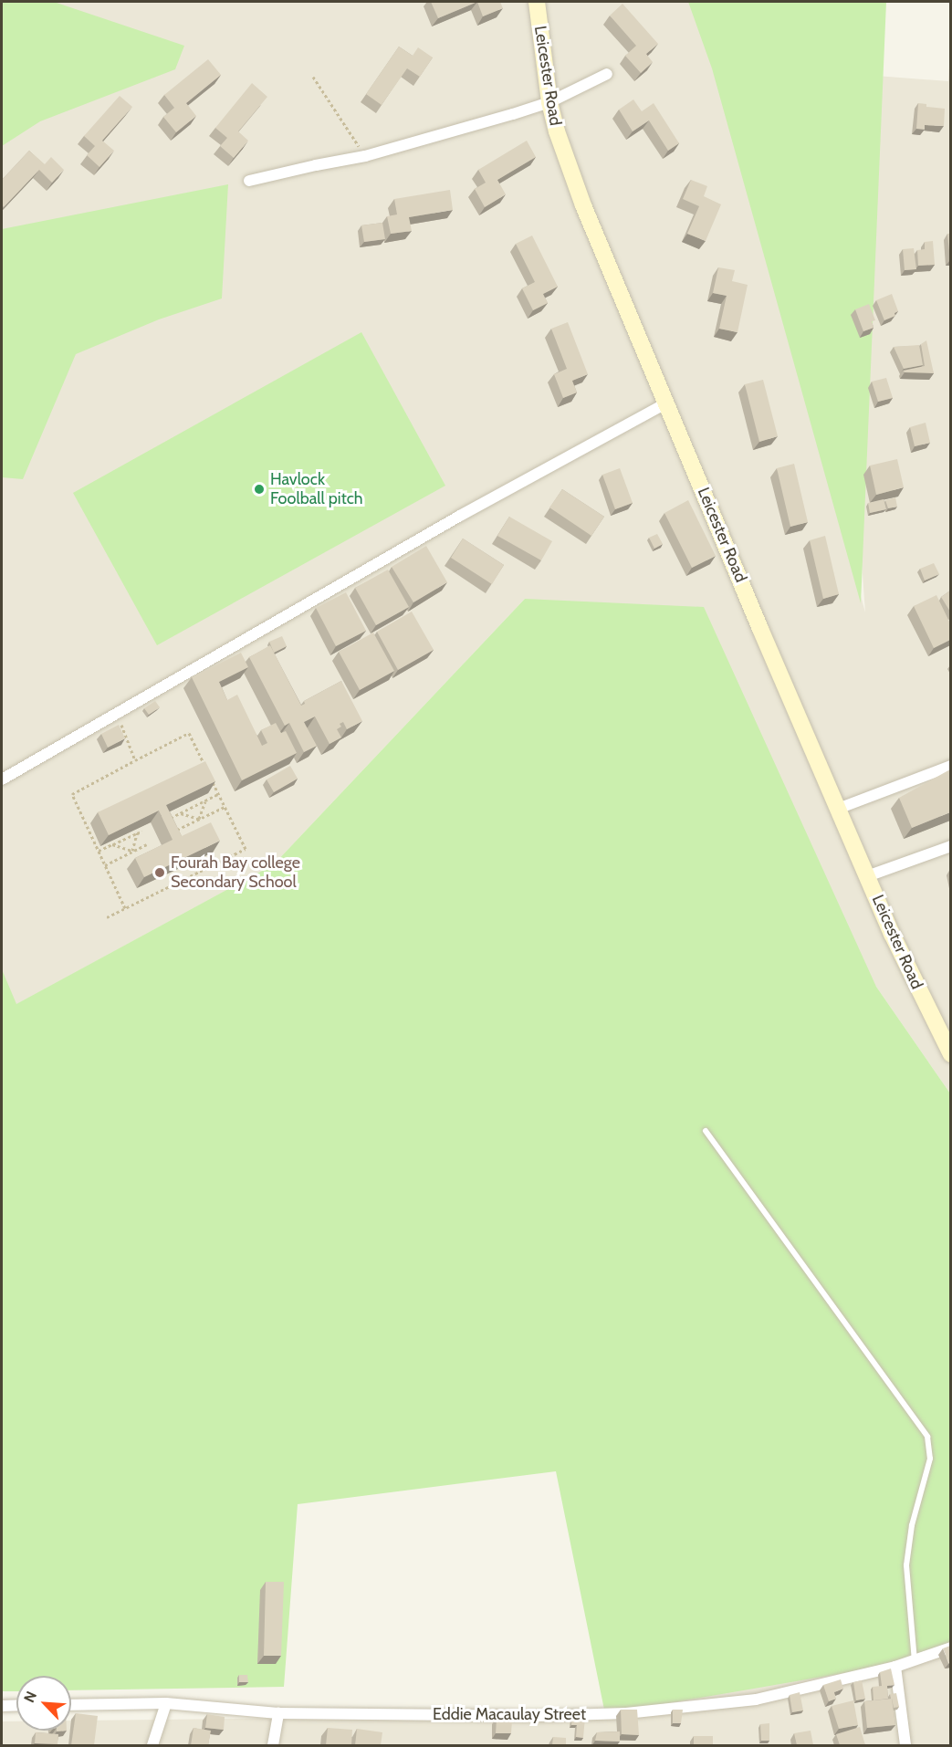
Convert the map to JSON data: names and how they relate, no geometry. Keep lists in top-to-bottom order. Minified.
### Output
{"streets":{"street":["Leicester Road","Eddie Macaulay Street"]},"places":["Havlock Foolball pitch","Fourah Bay college Secondary School"],"north":"top left"}
